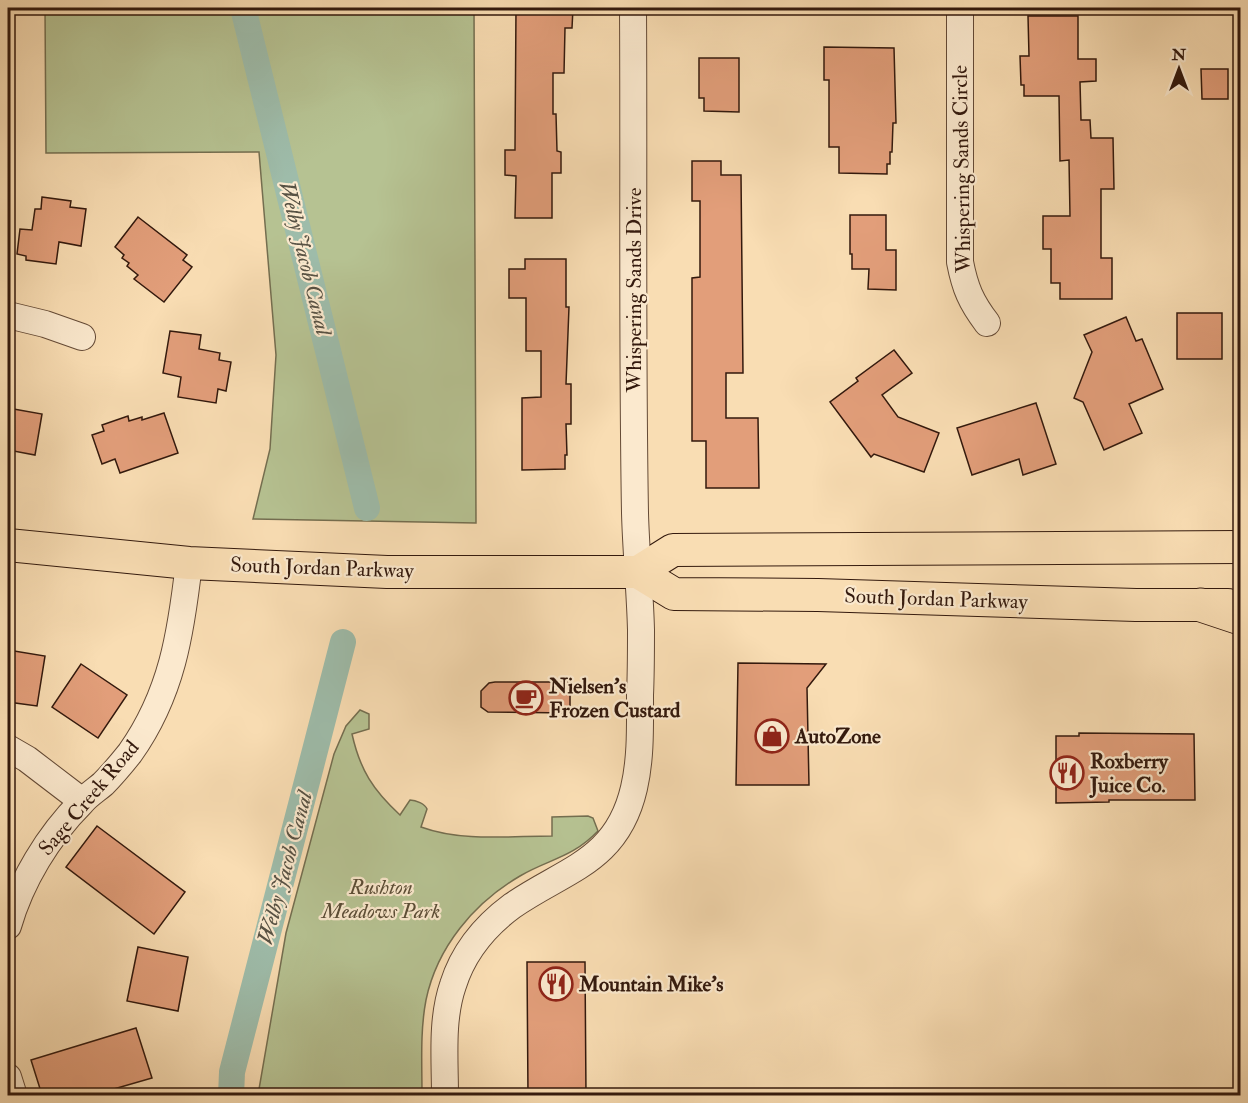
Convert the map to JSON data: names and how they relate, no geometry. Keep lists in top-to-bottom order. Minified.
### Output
{"streets":{"main road":["South Jordan Parkway"],"street":["Whispering Sands Circle","Whispering Sands Drive","Sage Creek Road"]},"crossings":[["Whispering Sands Drive","South Jordan Parkway"],["South Jordan Parkway","Sage Creek Road"]],"water":["Welby Jacob Canal"],"parks":["Rushton Meadows Park"],"places":{"cafe":["Nielsen's Frozen Custard"],"shop":["AutoZone"],"restaurant":["Roxberry Juice Co.","Mountain Mike's"]},"north":"top"}
